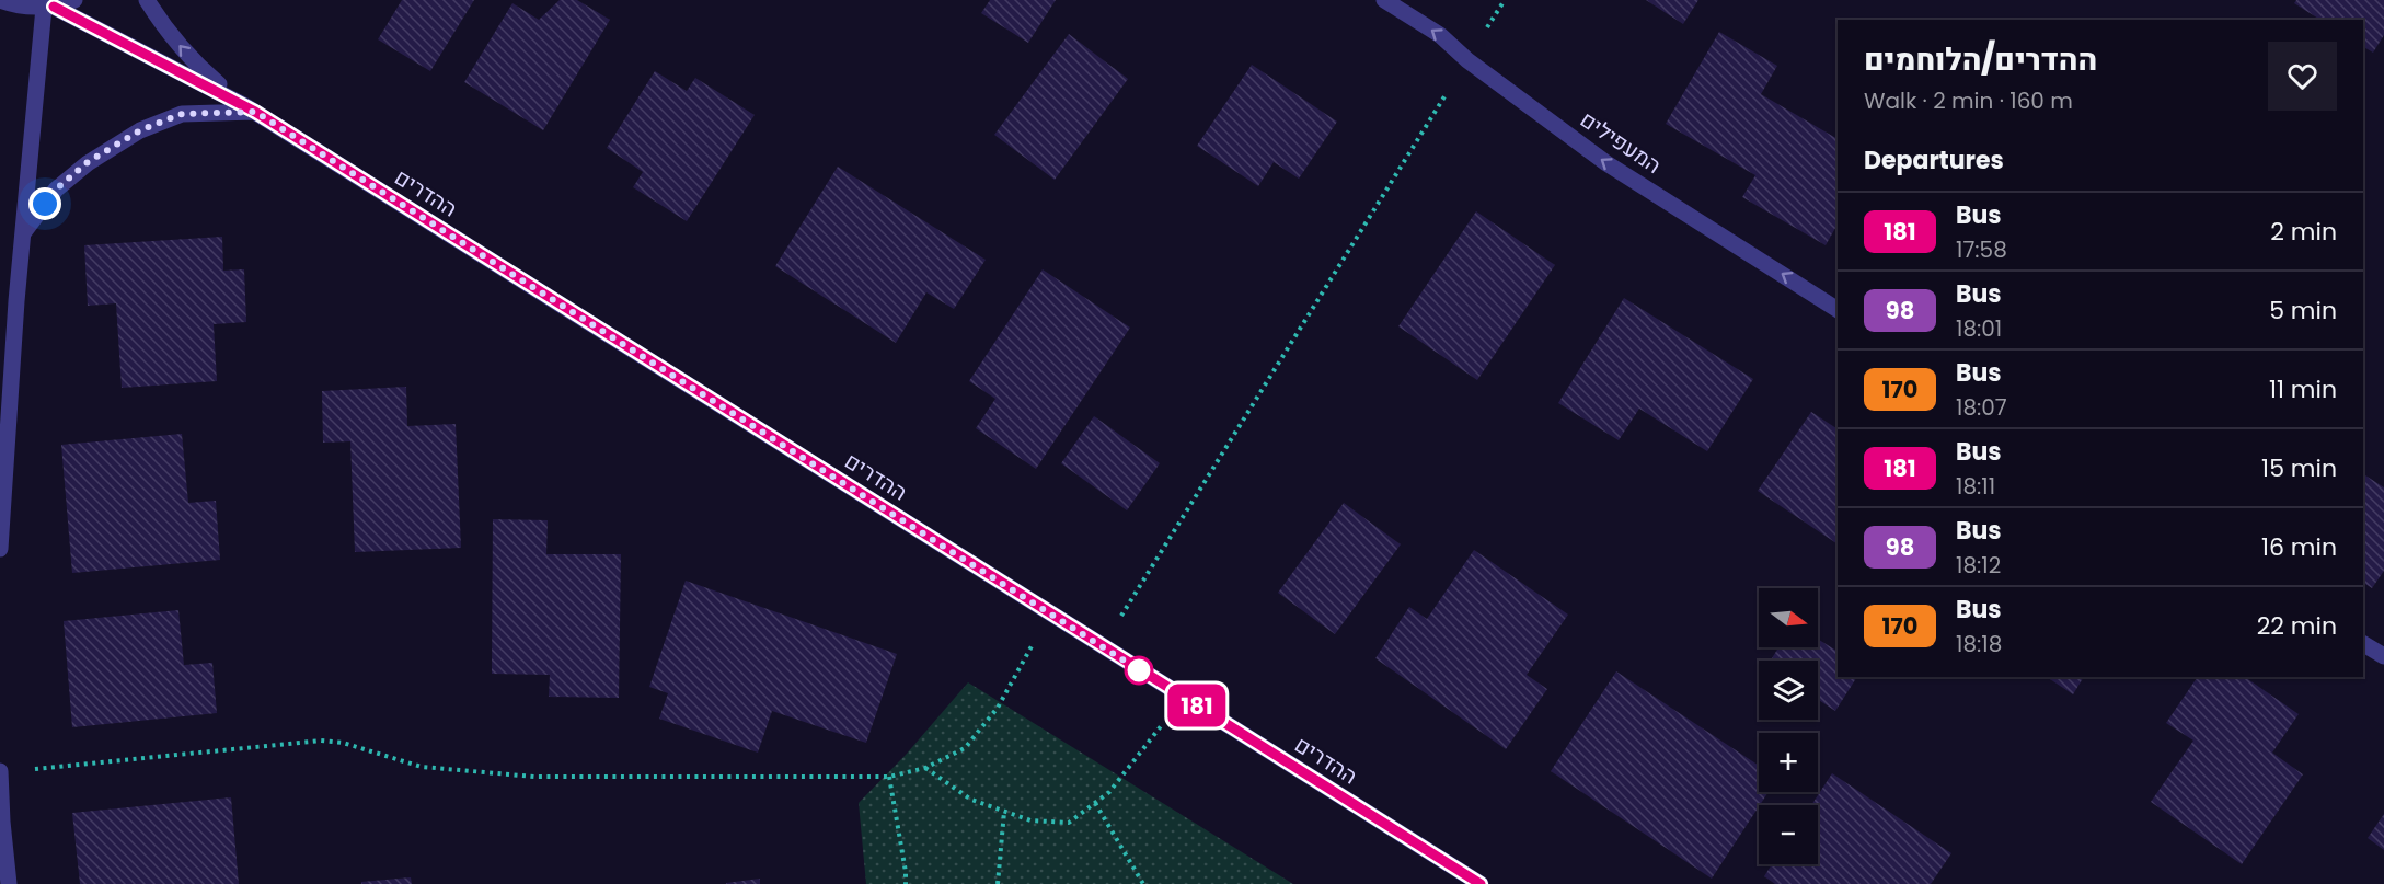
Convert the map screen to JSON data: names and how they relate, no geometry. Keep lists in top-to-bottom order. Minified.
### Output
{"streets":{"street":["המעפילים","ההדרים"]},"one_way":["המעפילים"],"lines":["bus line 181"],"north":"right","page":{"on_map":"181","heading":[["ההדרים/הלוחמים","Walk · 2 min · 160 m"],"Departures"],"list":[{"mark":"181","name":"Bus","note":"17:58","value":"2 min"},{"mark":"98","name":"Bus","note":"18:01","value":"5 min"},{"mark":"170","name":"Bus","note":"18:07","value":"11 min"},{"mark":"181","name":"Bus","note":"18:11","value":"15 min"},{"mark":"98","name":"Bus","note":"18:12","value":"16 min"},{"mark":"170","name":"Bus","note":"18:18","value":"22 min"}],"map_buttons":["+","−"]}}
